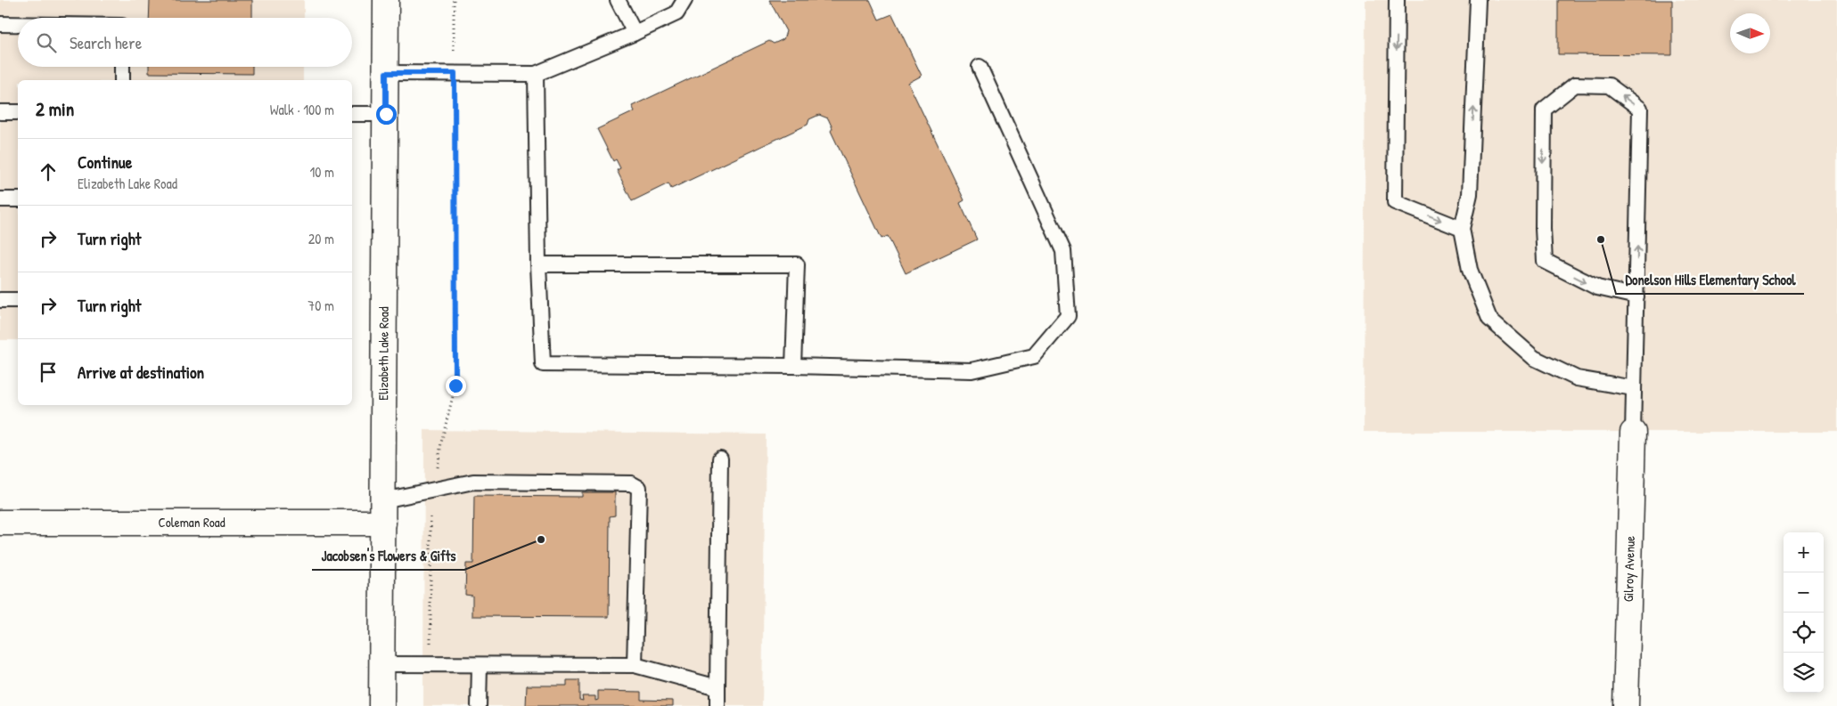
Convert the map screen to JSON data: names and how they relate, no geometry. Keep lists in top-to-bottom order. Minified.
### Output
{"streets":{"main road":["Elizabeth Lake Road","Coleman Road","Gilroy Avenue"]},"crossings":[["Elizabeth Lake Road","Coleman Road"]],"places":["Donelson Hills Elementary School","Jacobsen's Flowers & Gifts"],"north":"right","page":{"search":"Search here","heading":["2 min","Walk · 100 m"],"list":[["Continue","Elizabeth Lake Road","10 m"],["Turn right","20 m"],["Turn right","70 m"],"Arrive at destination"],"map_buttons":["+","−"]}}
